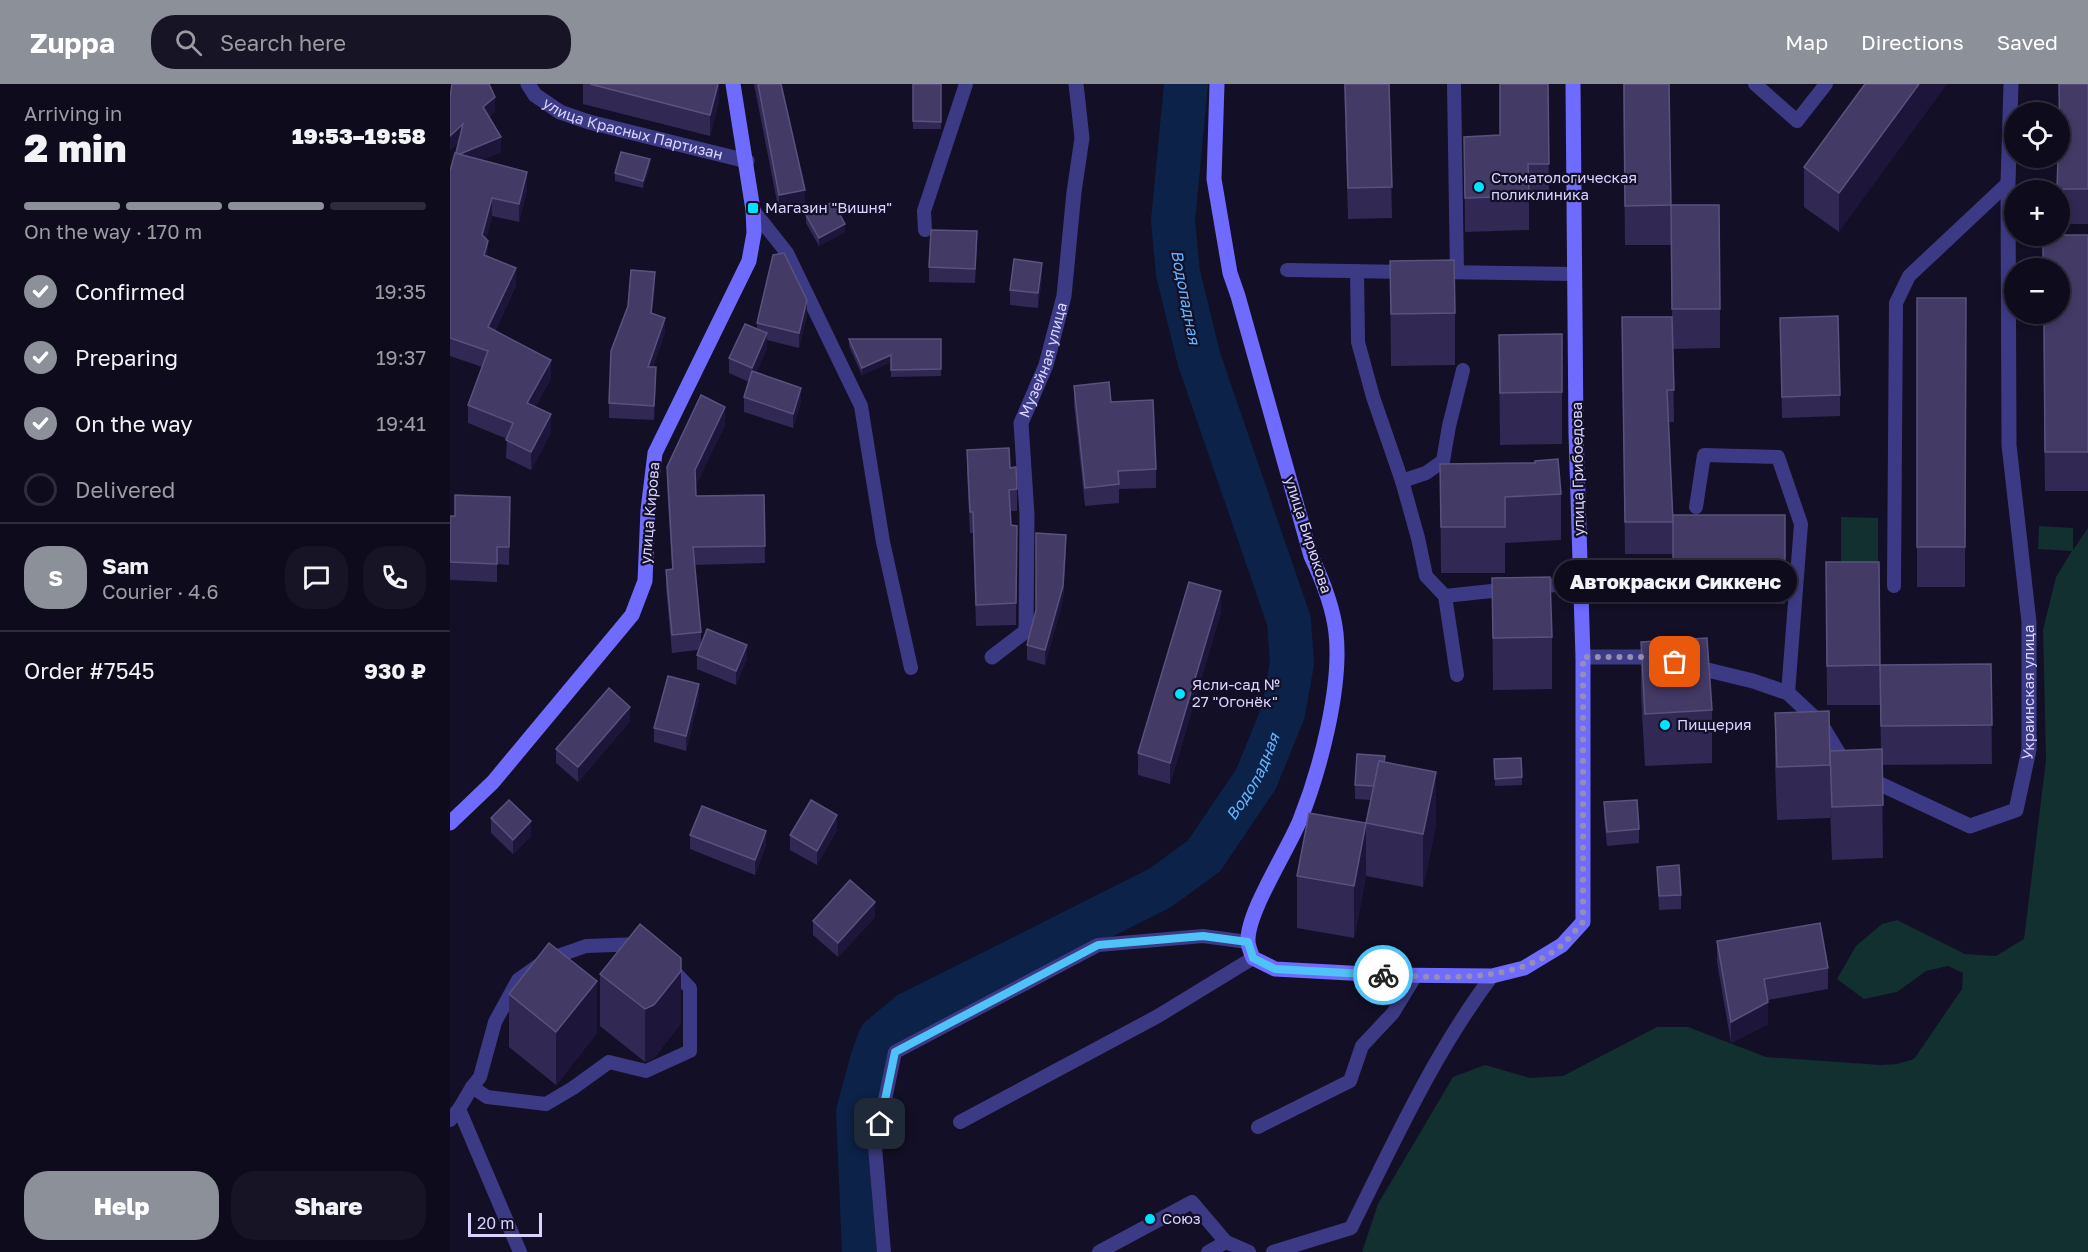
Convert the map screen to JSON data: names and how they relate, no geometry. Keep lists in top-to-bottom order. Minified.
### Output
{"streets":{"street":["улица Красных Партизан","Музейная улица","улица Грибоедова","улица Кирова","улица Бирюкова","Украинская улица"]},"crossings":[["улица Красных Партизан","улица Кирова"],["улица Грибоедова","Украинская улица"]],"water":["Водопадная"],"places":{"other":["Стоматологическая поликлиника","Автокраски Сиккенс","Ясли-сад № 27 \"Огонёк\"","Пиццерия","Союз"],"transit":["Магазин \"Вишня\""]},"scale_bar":"20 m","page":{"header":"Zuppa","search":"Search here","nav":["Map","Directions","Saved"],"heading":["2 min","Arriving in","19:53–19:58"],"panel":["Sam","Courier · 4.6","Order #7545","930 ₽"],"map_buttons":["+","−"],"bar":"On the way · 170 m","list":[["Confirmed","19:35"],["Preparing","19:37"],["On the way","19:41"],"Delivered"],"round":"S","bubble":"Автокраски Сиккенс","buttons":["Help","Share"],"scale":"20 m"}}
